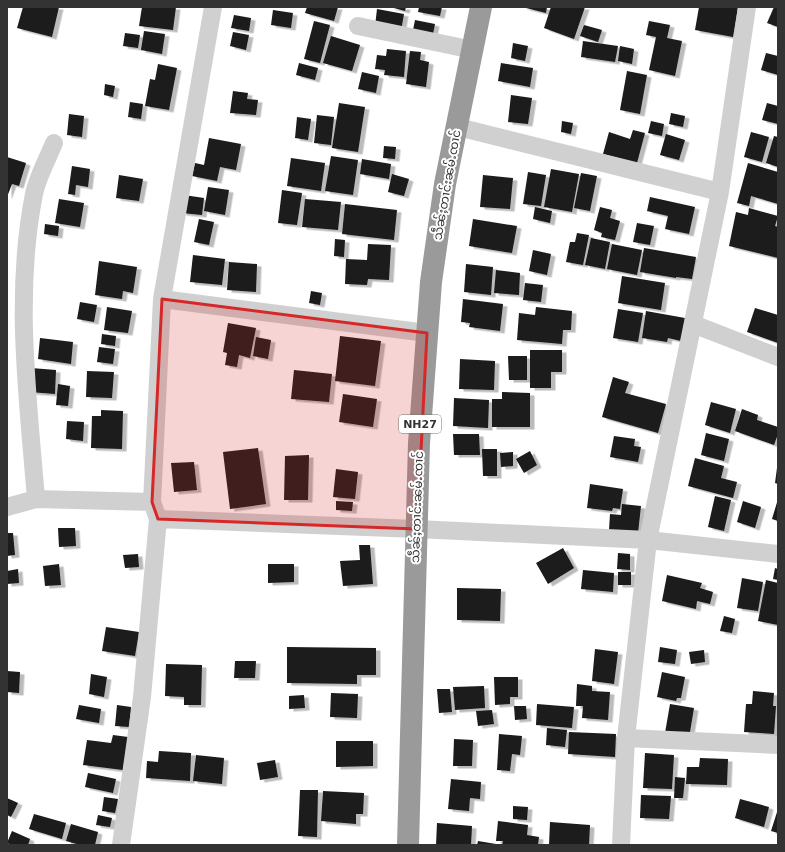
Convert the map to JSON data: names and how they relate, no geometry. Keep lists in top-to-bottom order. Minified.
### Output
{"streets":{"highway":["သဵၼ်ႈတၢင်းၼမ်ႉၸၢင်","NH27"]}}
